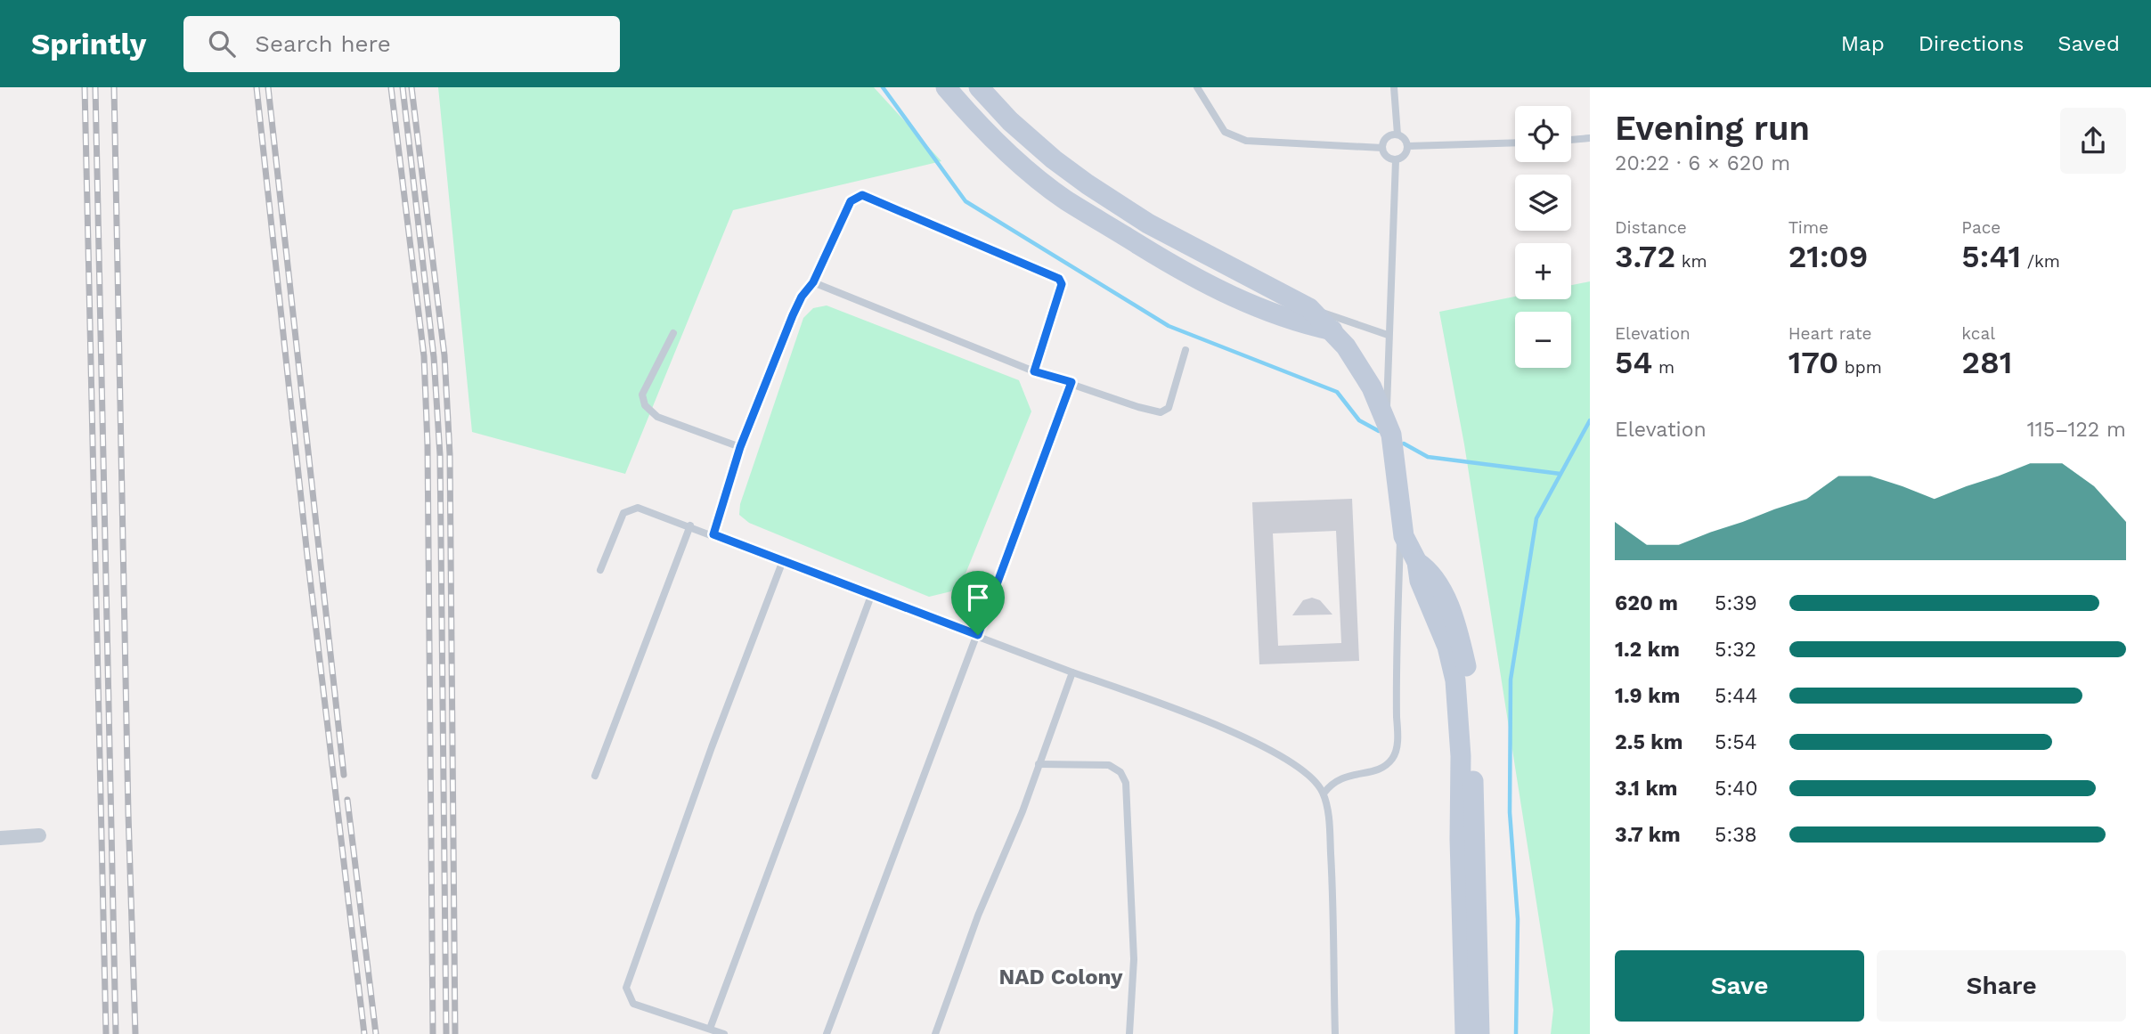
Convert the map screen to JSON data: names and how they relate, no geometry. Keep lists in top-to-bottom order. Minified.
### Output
{"districts":["NAD Colony"],"page":{"header":"Sprintly","search":"Search here","nav":["Map","Directions","Saved"],"heading":["Evening run","20:22 · 6 × 620 m"],"map_buttons":["+","−"],"stats":[["Distance","3.72 km"],["Time","21:09"],["Pace","5:41 /km"],["Elevation","54 m"],["Heart rate","170 bpm"],["kcal","281"]],"chart":["Elevation","115–122 m"],"list":[{"name":"620 m","note":"5:39"},{"name":"1.2 km","note":"5:32"},{"name":"1.9 km","note":"5:44"},{"name":"2.5 km","note":"5:54"},{"name":"3.1 km","note":"5:40"},{"name":"3.7 km","note":"5:38"}],"buttons":["Save","Share"]}}
